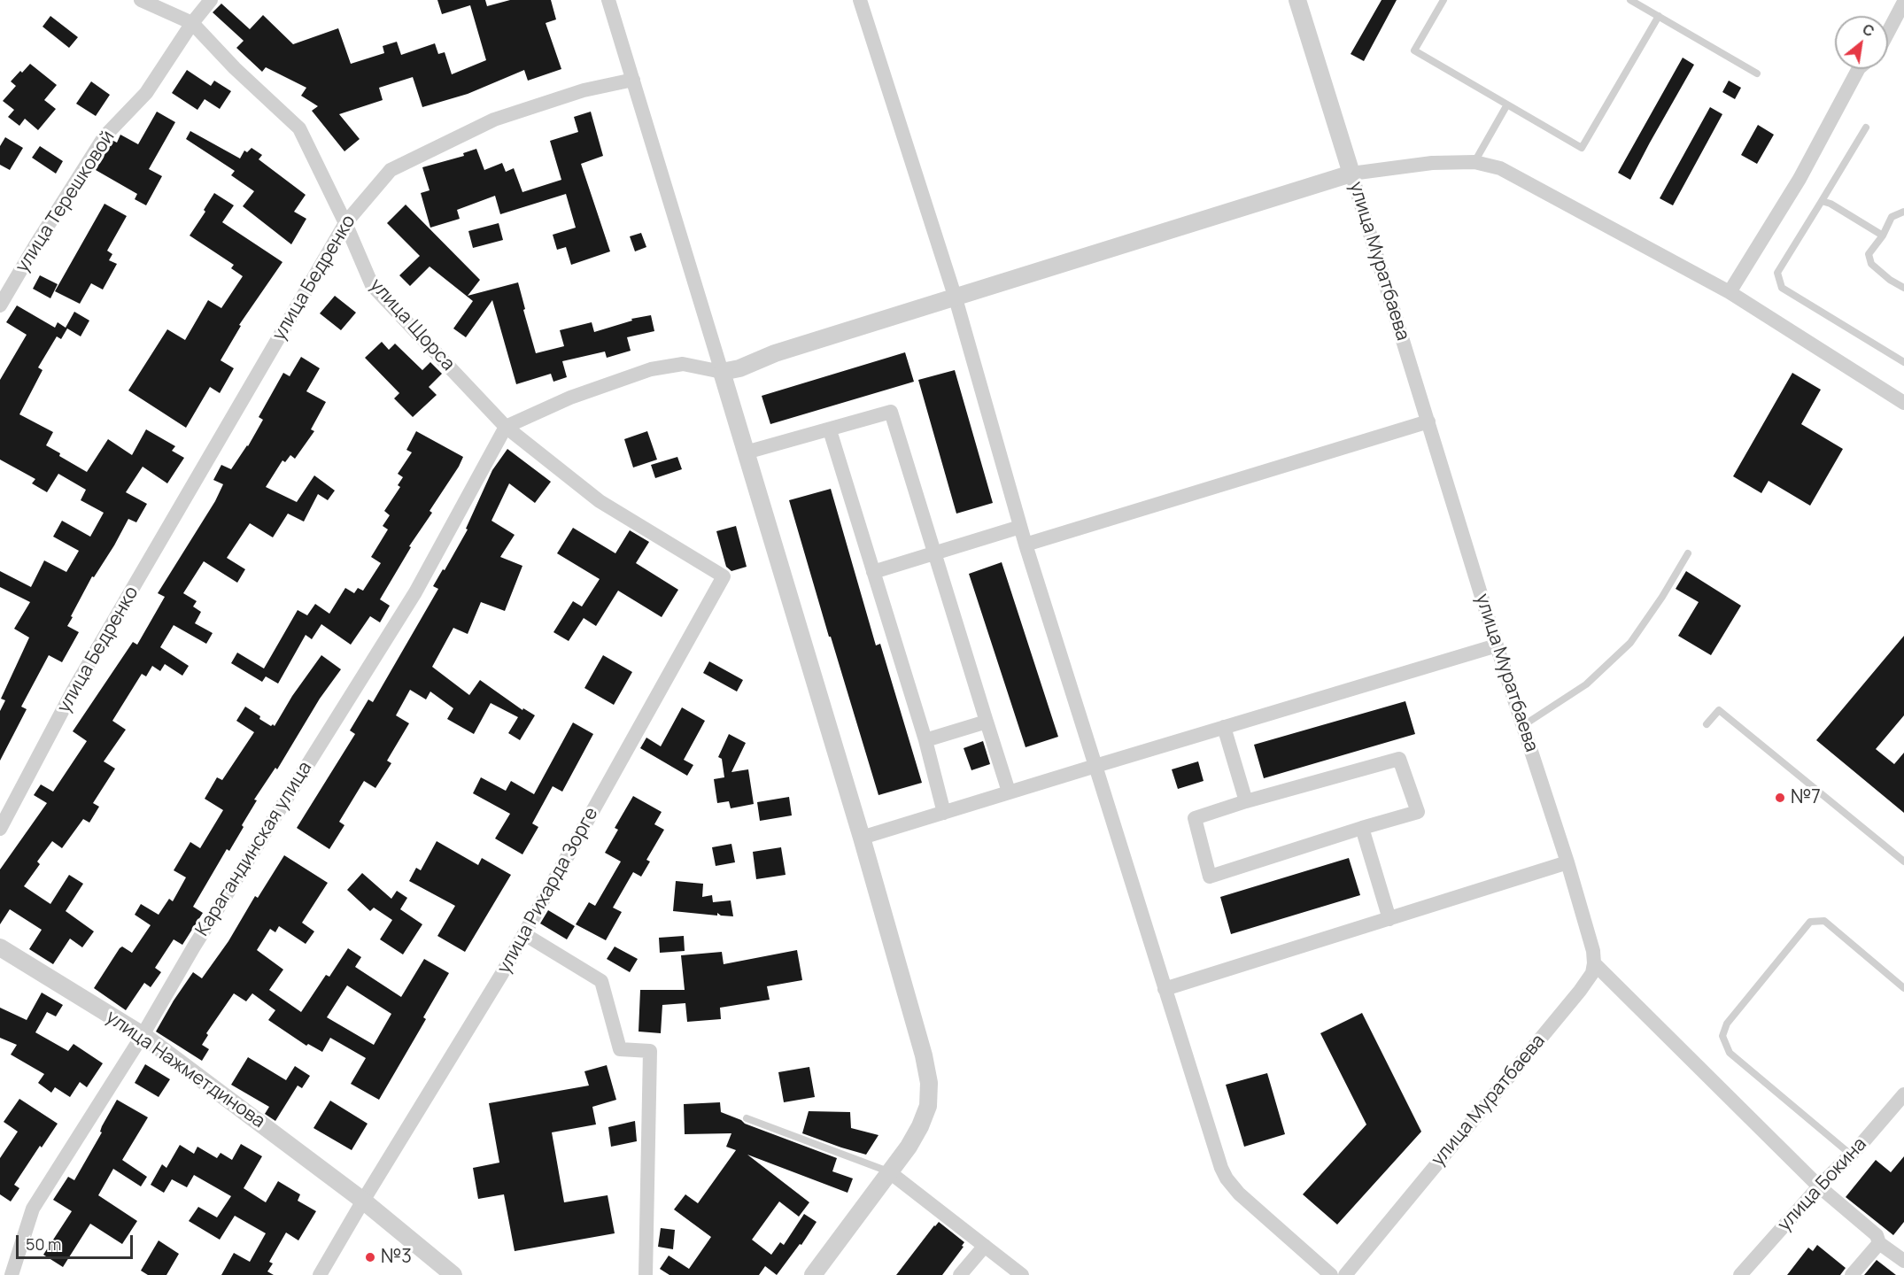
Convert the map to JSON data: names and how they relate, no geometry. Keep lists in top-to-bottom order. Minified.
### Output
{"streets":{"street":["улица Терешковой","улица Муратбаева","улица Бедренко","улица Щорса","Карагандинская улица","улица Рихарда Зорге","улица Нажметдинова","улица Бокина"]},"crossings":[["улица Терешковой","улица Щорса"],["улица Бедренко","улица Щорса"],["улица Щорса","Карагандинская улица"],["улица Щорса","улица Рихарда Зорге"],["Карагандинская улица","улица Нажметдинова"],["улица Рихарда Зорге","улица Нажметдинова"]],"places":["№7","№3"],"scale_bar":"50 m","north":"top right"}
